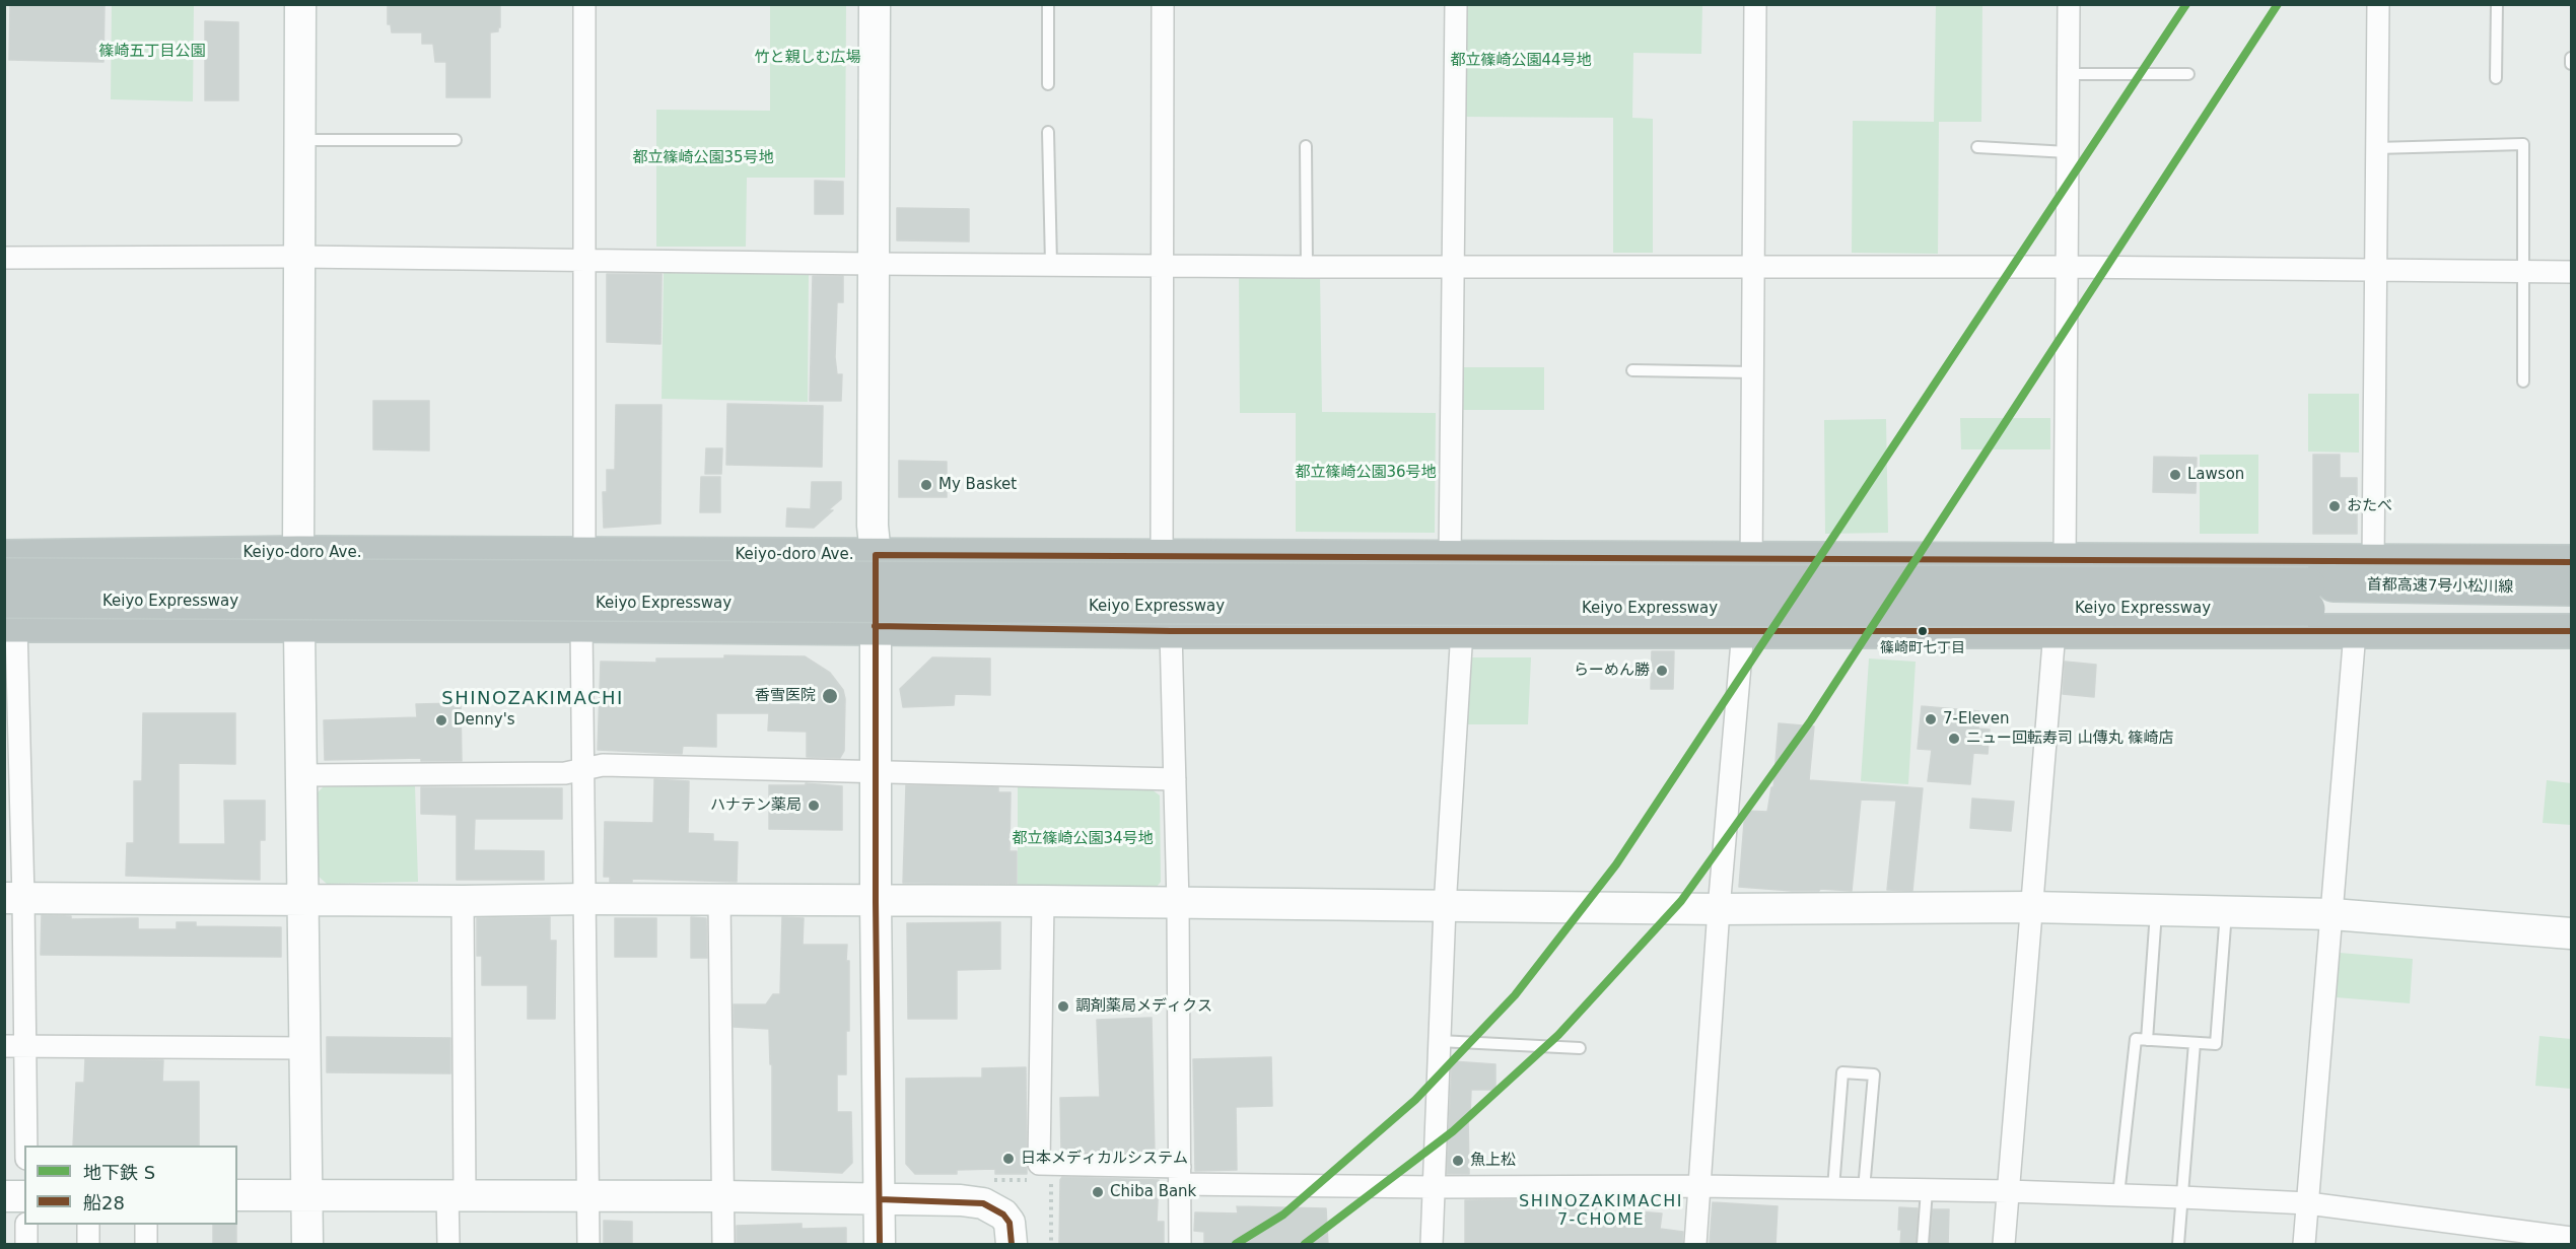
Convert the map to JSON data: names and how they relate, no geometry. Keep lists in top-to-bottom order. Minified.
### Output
{"streets":{"highway":["Keiyo-doro Ave.","首都高速7号小松川線","Keiyo Expressway"]},"crossings":[["首都高速7号小松川線","Keiyo Expressway"]],"districts":["SHINOZAKIMACHI","SHINOZAKIMACHI 7-CHOME"],"parks":["篠崎五丁目公園","竹と親しむ広場","都立篠崎公園44号地","都立篠崎公園35号地","都立篠崎公園36号地","都立篠崎公園34号地"],"places":["Lawson","My Basket","おたべ","篠崎町七丁目","らーめん勝","香雪医院","7-Eleven","Denny's","ニュー回転寿司 山傳丸 篠崎店","ハナテン薬局","調剤薬局メディクス","日本メディカルシステム","魚上松","Chiba Bank"],"lines":["metro line S","transit line 船28"],"legend":["地下鉄 S","船28"]}
